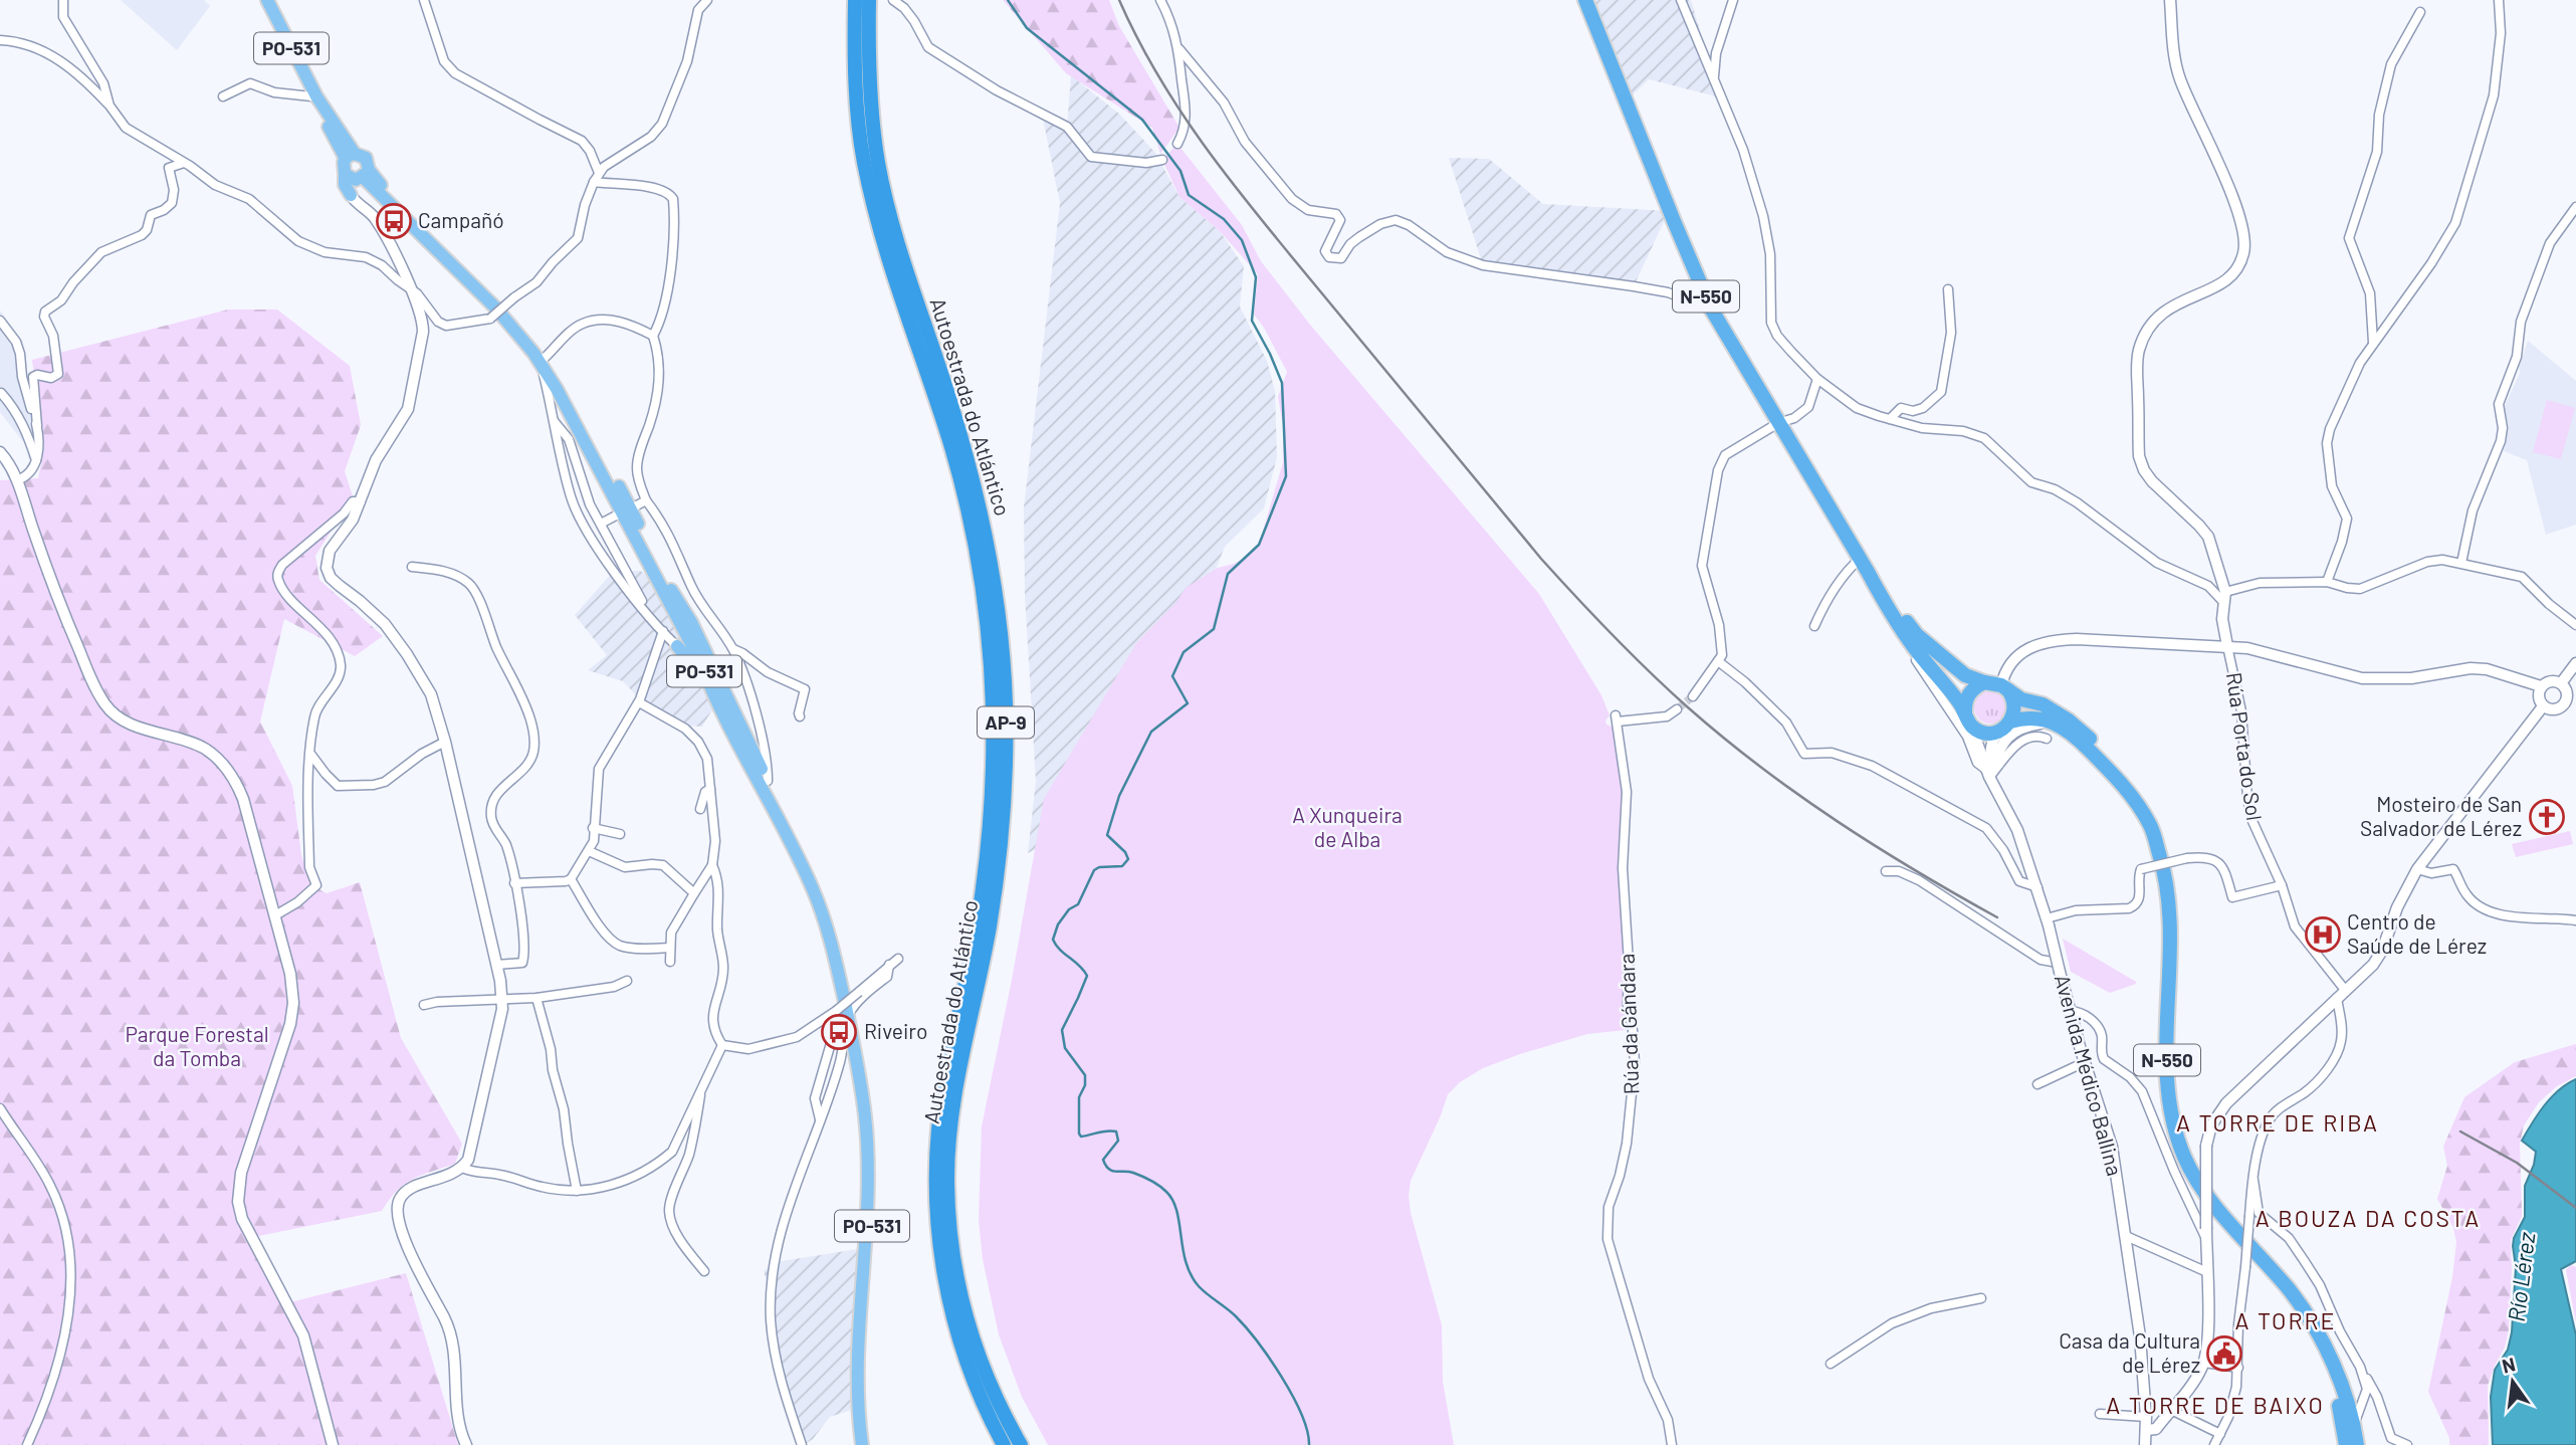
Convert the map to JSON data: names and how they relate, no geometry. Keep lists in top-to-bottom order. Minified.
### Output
{"streets":{"highway":["N-550","Autoestrada do Atlántico","AP-9"],"main road":["PO-531"],"street":["Rúa Porta do Sol","Rúa da Gándara","Avenida Médico Ballina"]},"crossings":[["N-550","Avenida Médico Ballina"]],"districts":["A TORRE DE RIBA","A BOUZA DA COSTA","A TORRE","A TORRE DE BAIXO"],"water":["Río Lérez"],"parks":["A Xunqueira de Alba","Parque Forestal da Tomba"],"places":{"bus stop":["Campañó","Riveiro"],"church":["Mosteiro de San Salvador de Lérez"],"hospital":["Centro de Saúde de Lérez"],"public building":["Casa da Cultura de Lérez"]},"north":"top"}
